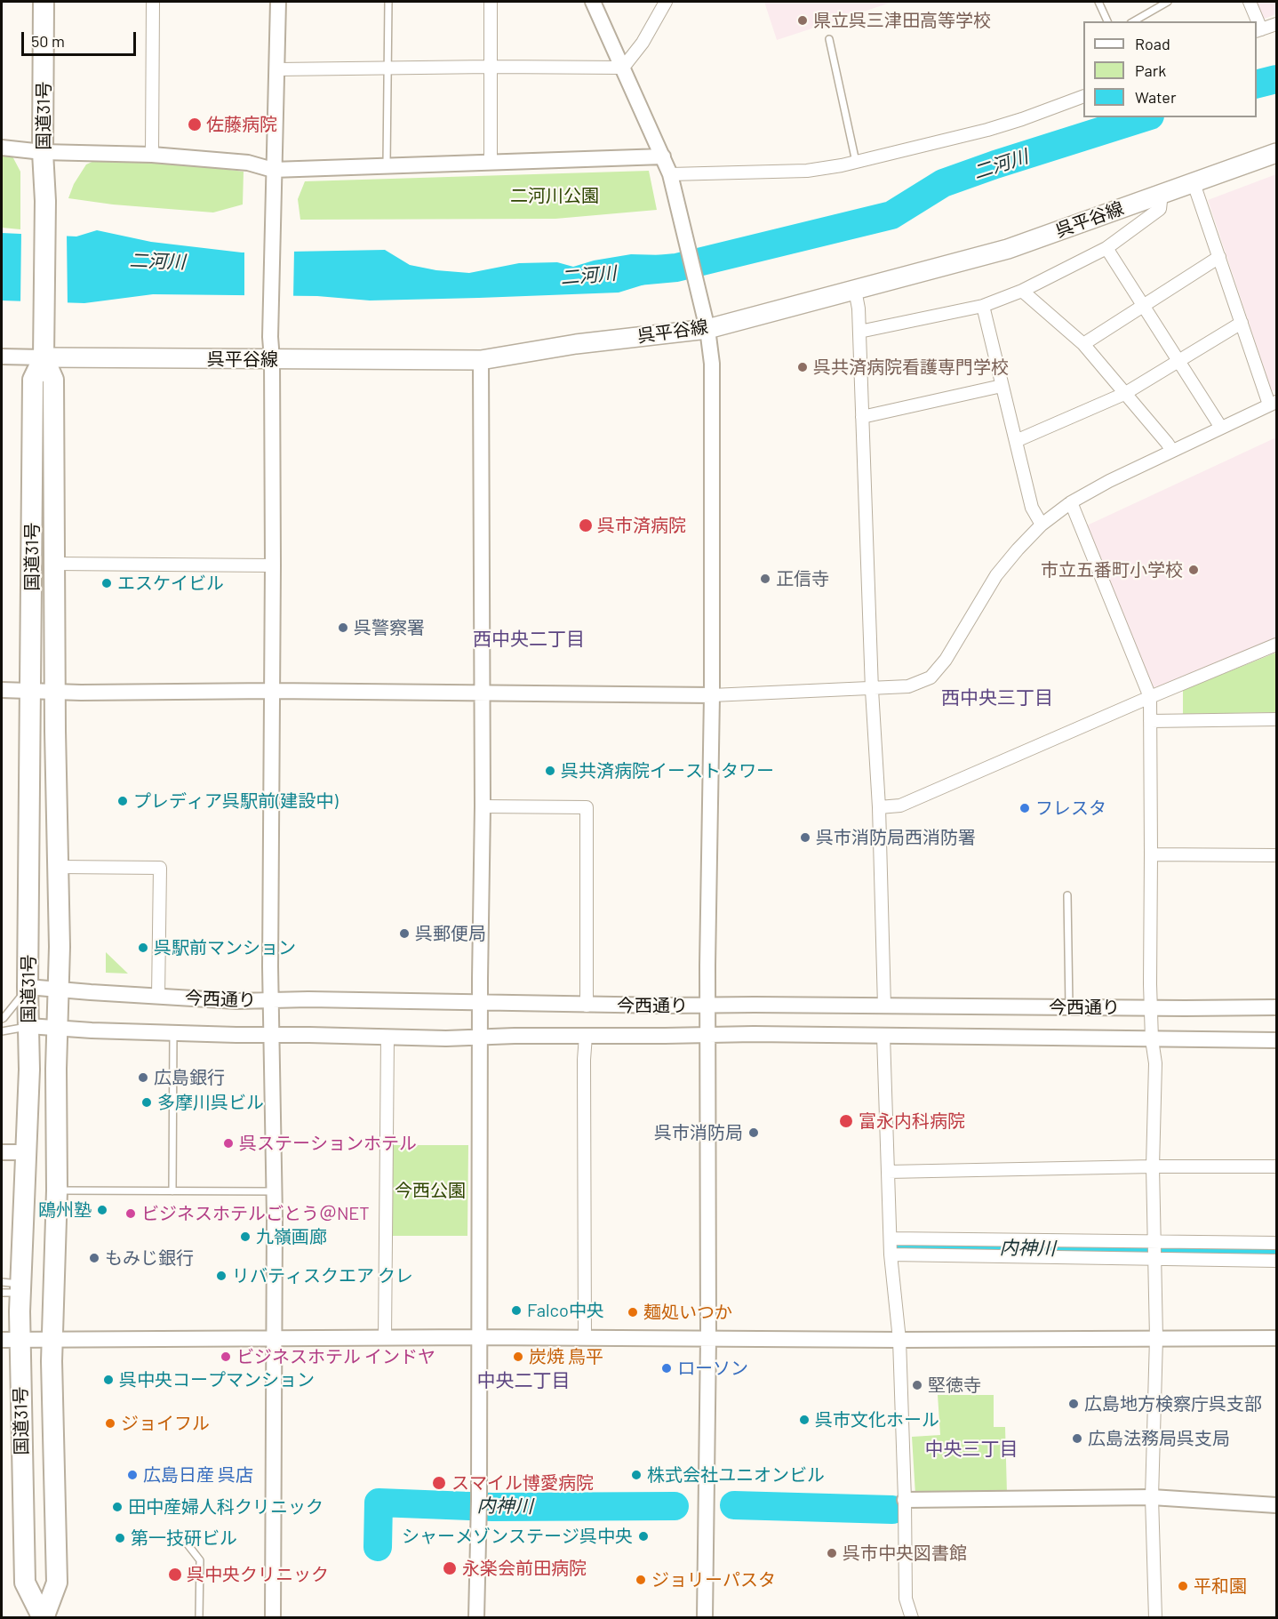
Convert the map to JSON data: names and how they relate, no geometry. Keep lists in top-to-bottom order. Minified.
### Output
{"streets":{"highway":["国道31号"],"main road":["呉平谷線"],"street":["今西通り"]},"crossings":[["国道31号","呉平谷線"],["国道31号","今西通り"]],"districts":["西中央二丁目","西中央三丁目","中央二丁目","中央三丁目"],"water":["二河川","内神川"],"parks":["二河川公園","今西公園"],"places":["県立呉三津田高等学校","佐藤病院","呉共済病院看護専門学校","呉市済病院","市立五番町小学校","正信寺","エスケイビル","呉警察署","呉共済病院イーストタワー","プレディア呉駅前(建設中)","フレスタ","呉市消防局西消防署","呉郵便局","呉駅前マンション","広島銀行","多摩川呉ビル","富永内科病院","呉市消防局","呉ステーションホテル","鴎州塾","ビジネスホテルごとう＠NET","九嶺画廊","もみじ銀行","リバティスクエア クレ","Falco中央","麺処いつか","ビジネスホテル インドヤ","炭焼 鳥平","ローソン","呉中央コープマンション","堅徳寺","広島地方検察庁呉支部","呉市文化ホール","ジョイフル","広島法務局呉支局","広島日産 呉店","株式会社ユニオンビル","スマイル博愛病院","田中産婦人科クリニック","シャーメゾンステージ呉中央","第一技研ビル","呉市中央図書館","永楽会前田病院","呉中央クリニック","ジョリーパスタ","平和園"],"legend":["Road","Park","Water"],"scale_bar":"50 m"}
